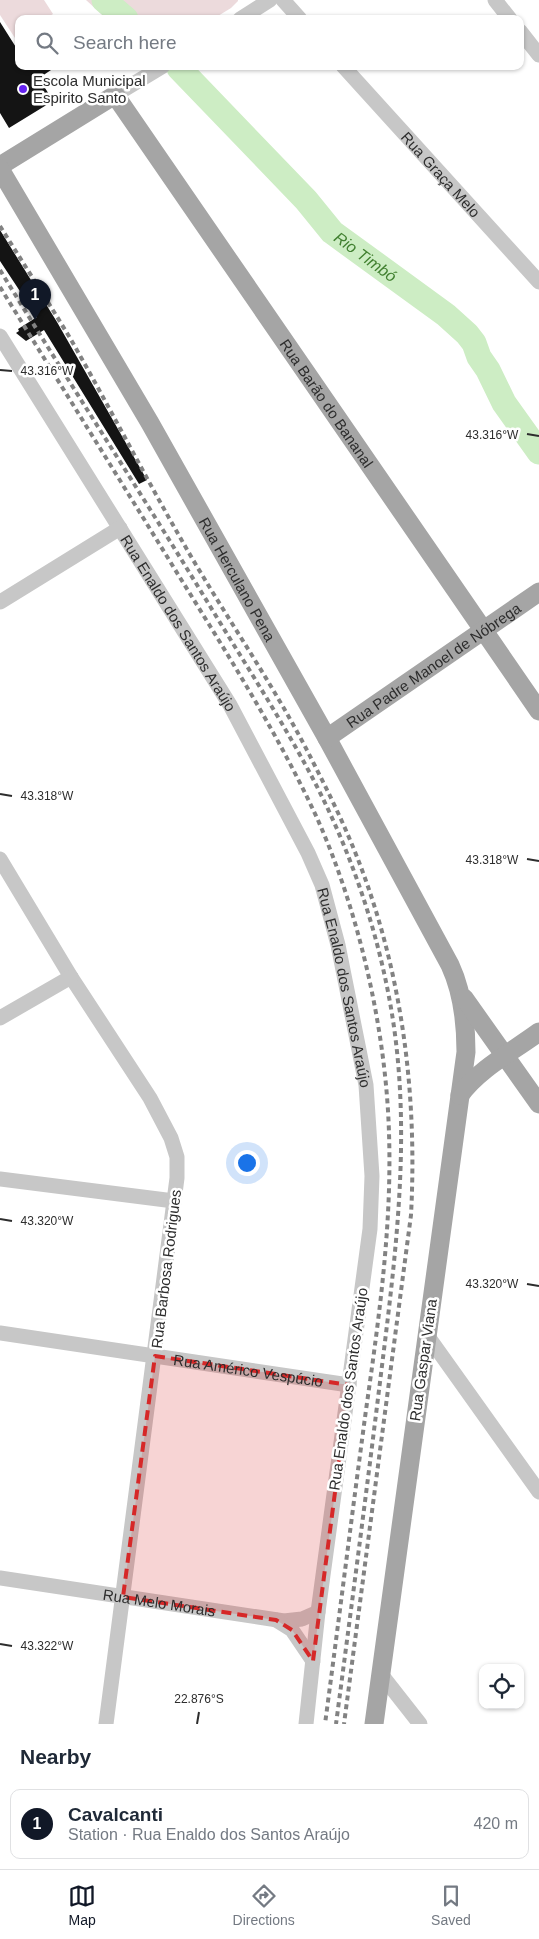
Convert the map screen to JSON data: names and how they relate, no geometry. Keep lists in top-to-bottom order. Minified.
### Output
{"streets":{"main road":["Rua Barão do Bananal","Rua Herculano Pena","Rua Padre Manoel de Nóbrega","Rua Gaspar Viana"],"street":["Rua Graça Melo","Rua Enaldo dos Santos Araújo","Rua Barbosa Rodrigues","Rua Américo Vespúcio","Rua Melo Morais"]},"crossings":[["Rua Barão do Bananal","Rua Padre Manoel de Nóbrega"],["Rua Herculano Pena","Rua Padre Manoel de Nóbrega"],["Rua Herculano Pena","Rua Gaspar Viana"],["Rua Enaldo dos Santos Araújo","Rua Américo Vespúcio"],["Rua Enaldo dos Santos Araújo","Rua Melo Morais"],["Rua Barbosa Rodrigues","Rua Américo Vespúcio"],["Rua Barbosa Rodrigues","Rua Melo Morais"]],"water":["Rio Timbó"],"places":["Escola Municipal Espirito Santo"],"page":{"search":"Search here","pins":"1","heading":"Nearby","list":[{"mark":"1","name":"Cavalcanti","note":"Station · Rua Enaldo dos Santos Araújo","value":"420 m"}],"nav":["Map","Directions","Saved"]},"coordinates":["43.316°W","43.318°W","43.320°W","43.322°W","22.876°S"]}
